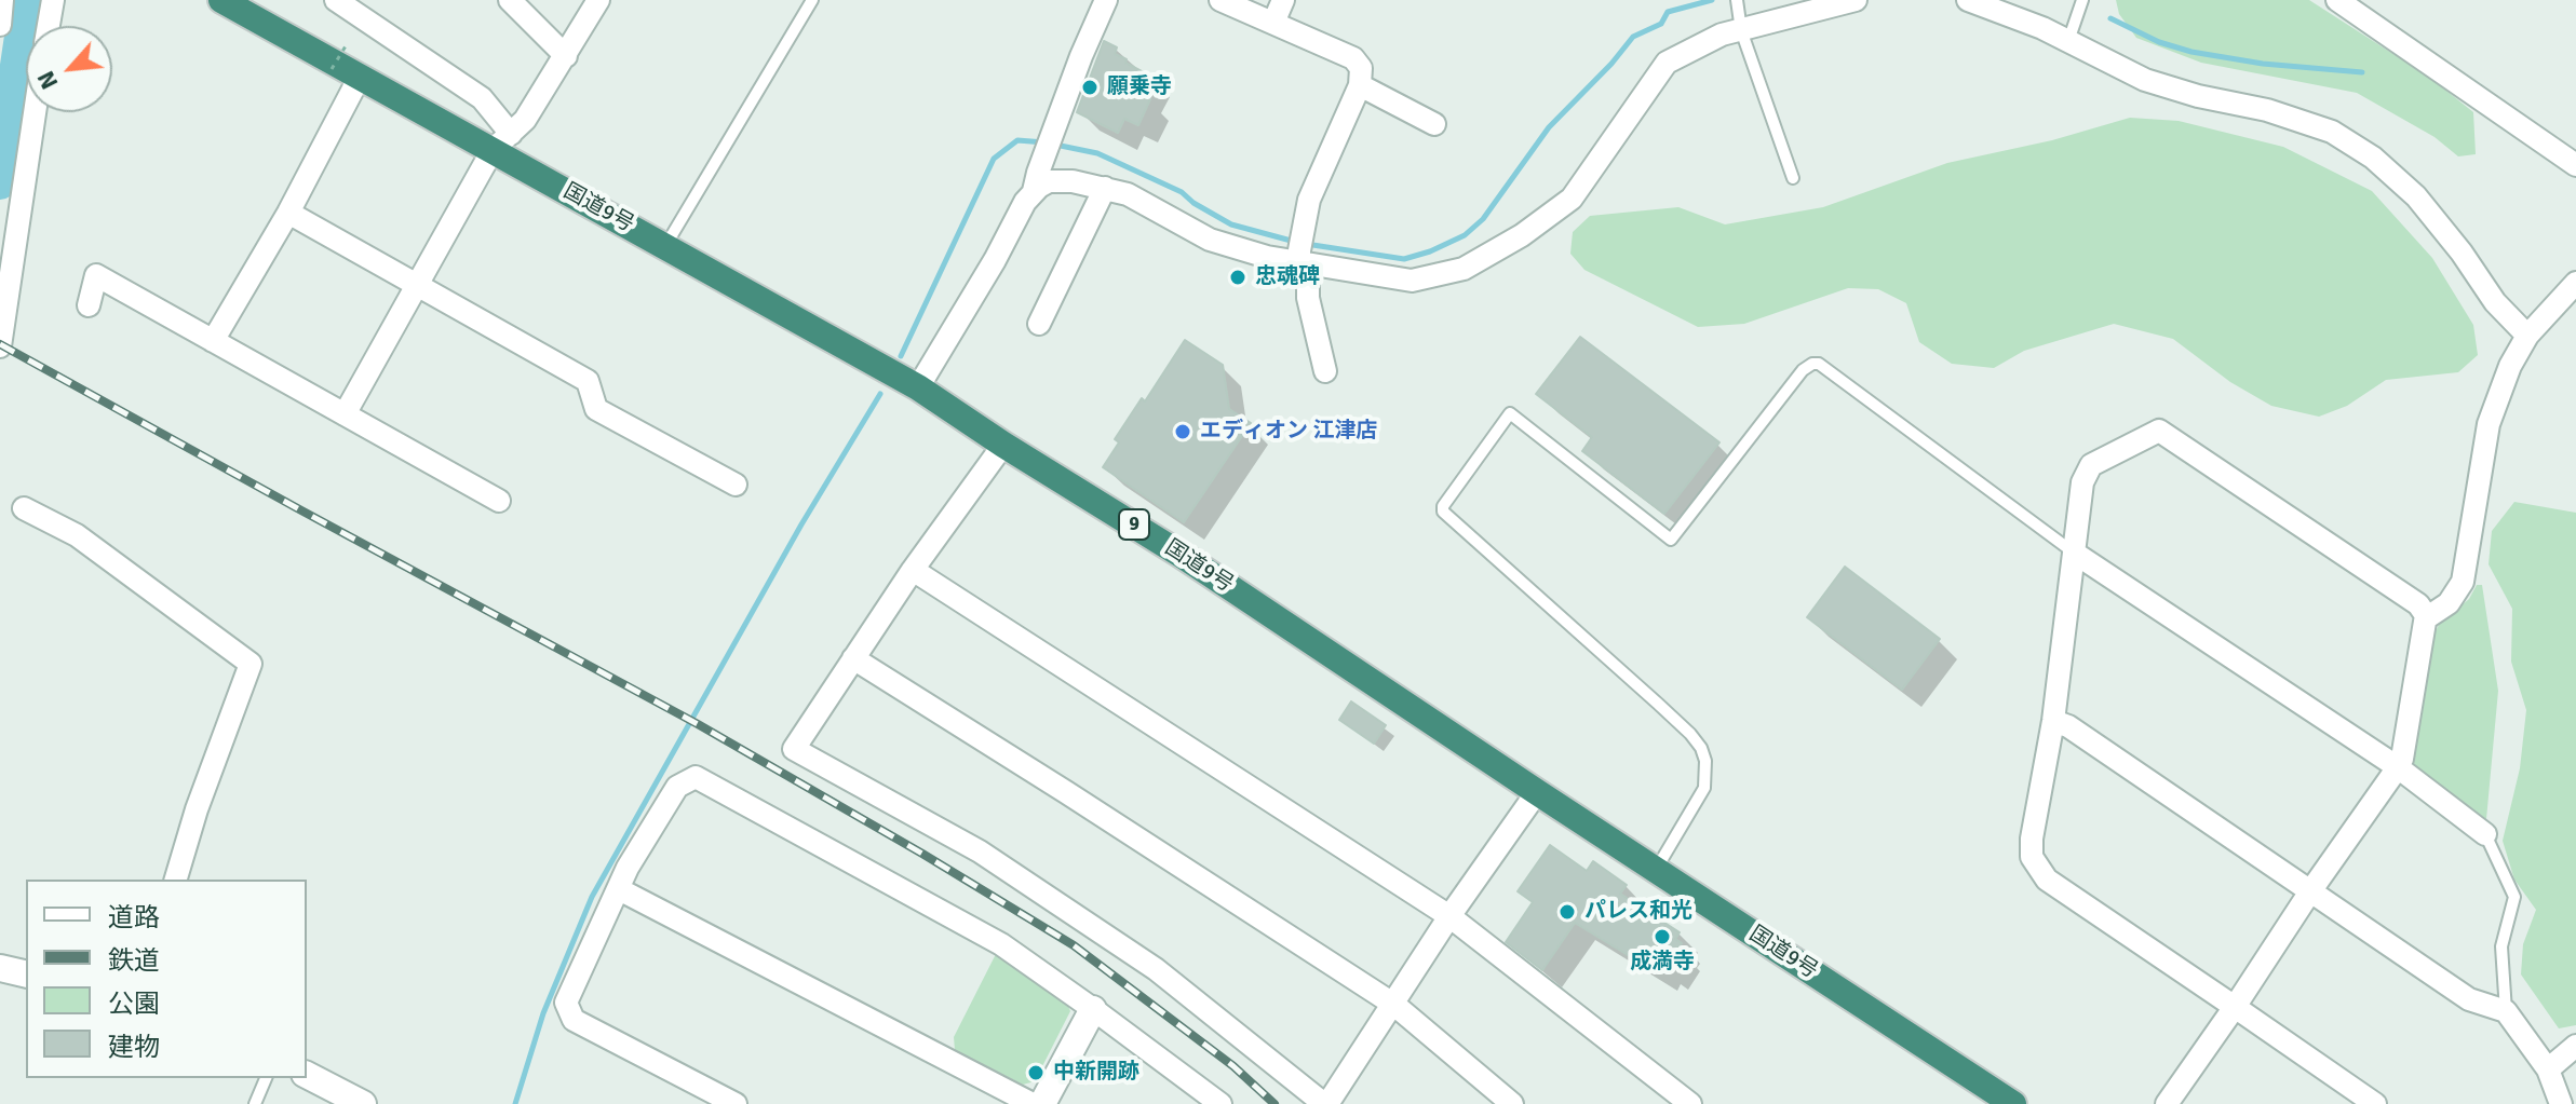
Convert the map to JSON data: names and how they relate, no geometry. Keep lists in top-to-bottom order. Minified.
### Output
{"streets":{"highway":["国道9号","9"]},"places":["願乗寺","忠魂碑","エディオン 江津店","パレス和光","成満寺","中新開跡"],"legend":["道路","鉄道","公園","建物"],"north":"bottom left"}
